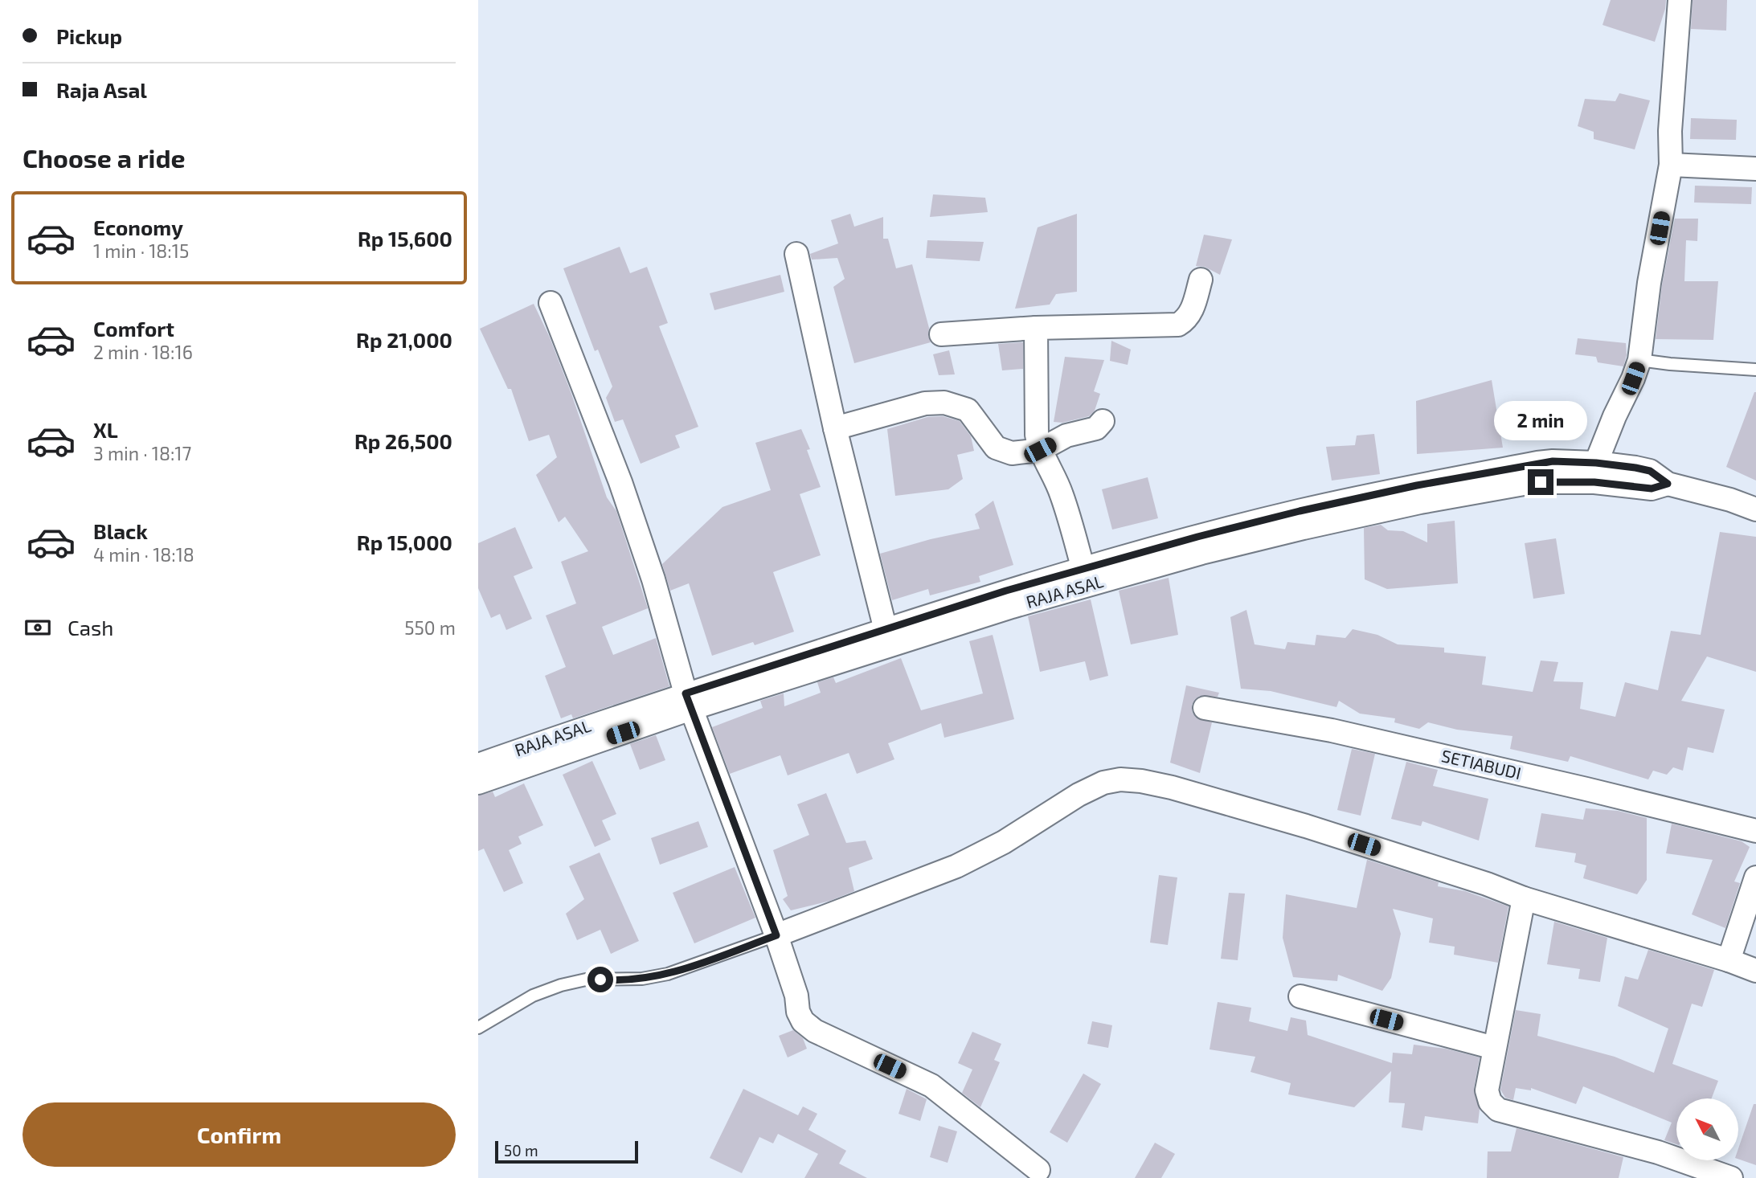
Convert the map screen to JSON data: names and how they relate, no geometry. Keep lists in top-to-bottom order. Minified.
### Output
{"streets":{"street":["RAJA ASAL","SETIABUDI"]},"scale_bar":"50 m","north":"top left","page":{"banner":["Pickup","Raja Asal"],"heading":"Choose a ride","list":[{"name":"Economy","note":"1 min · 18:15","value":"Rp 15,600"},{"name":"Comfort","note":"2 min · 18:16","value":"Rp 21,000"},{"name":"XL","note":"3 min · 18:17","value":"Rp 26,500"},{"name":"Black","note":"4 min · 18:18","value":"Rp 15,000"}],"bubble":"2 min","pay":["Cash","550 m"],"buttons":"Confirm","scale":"50 m"}}
